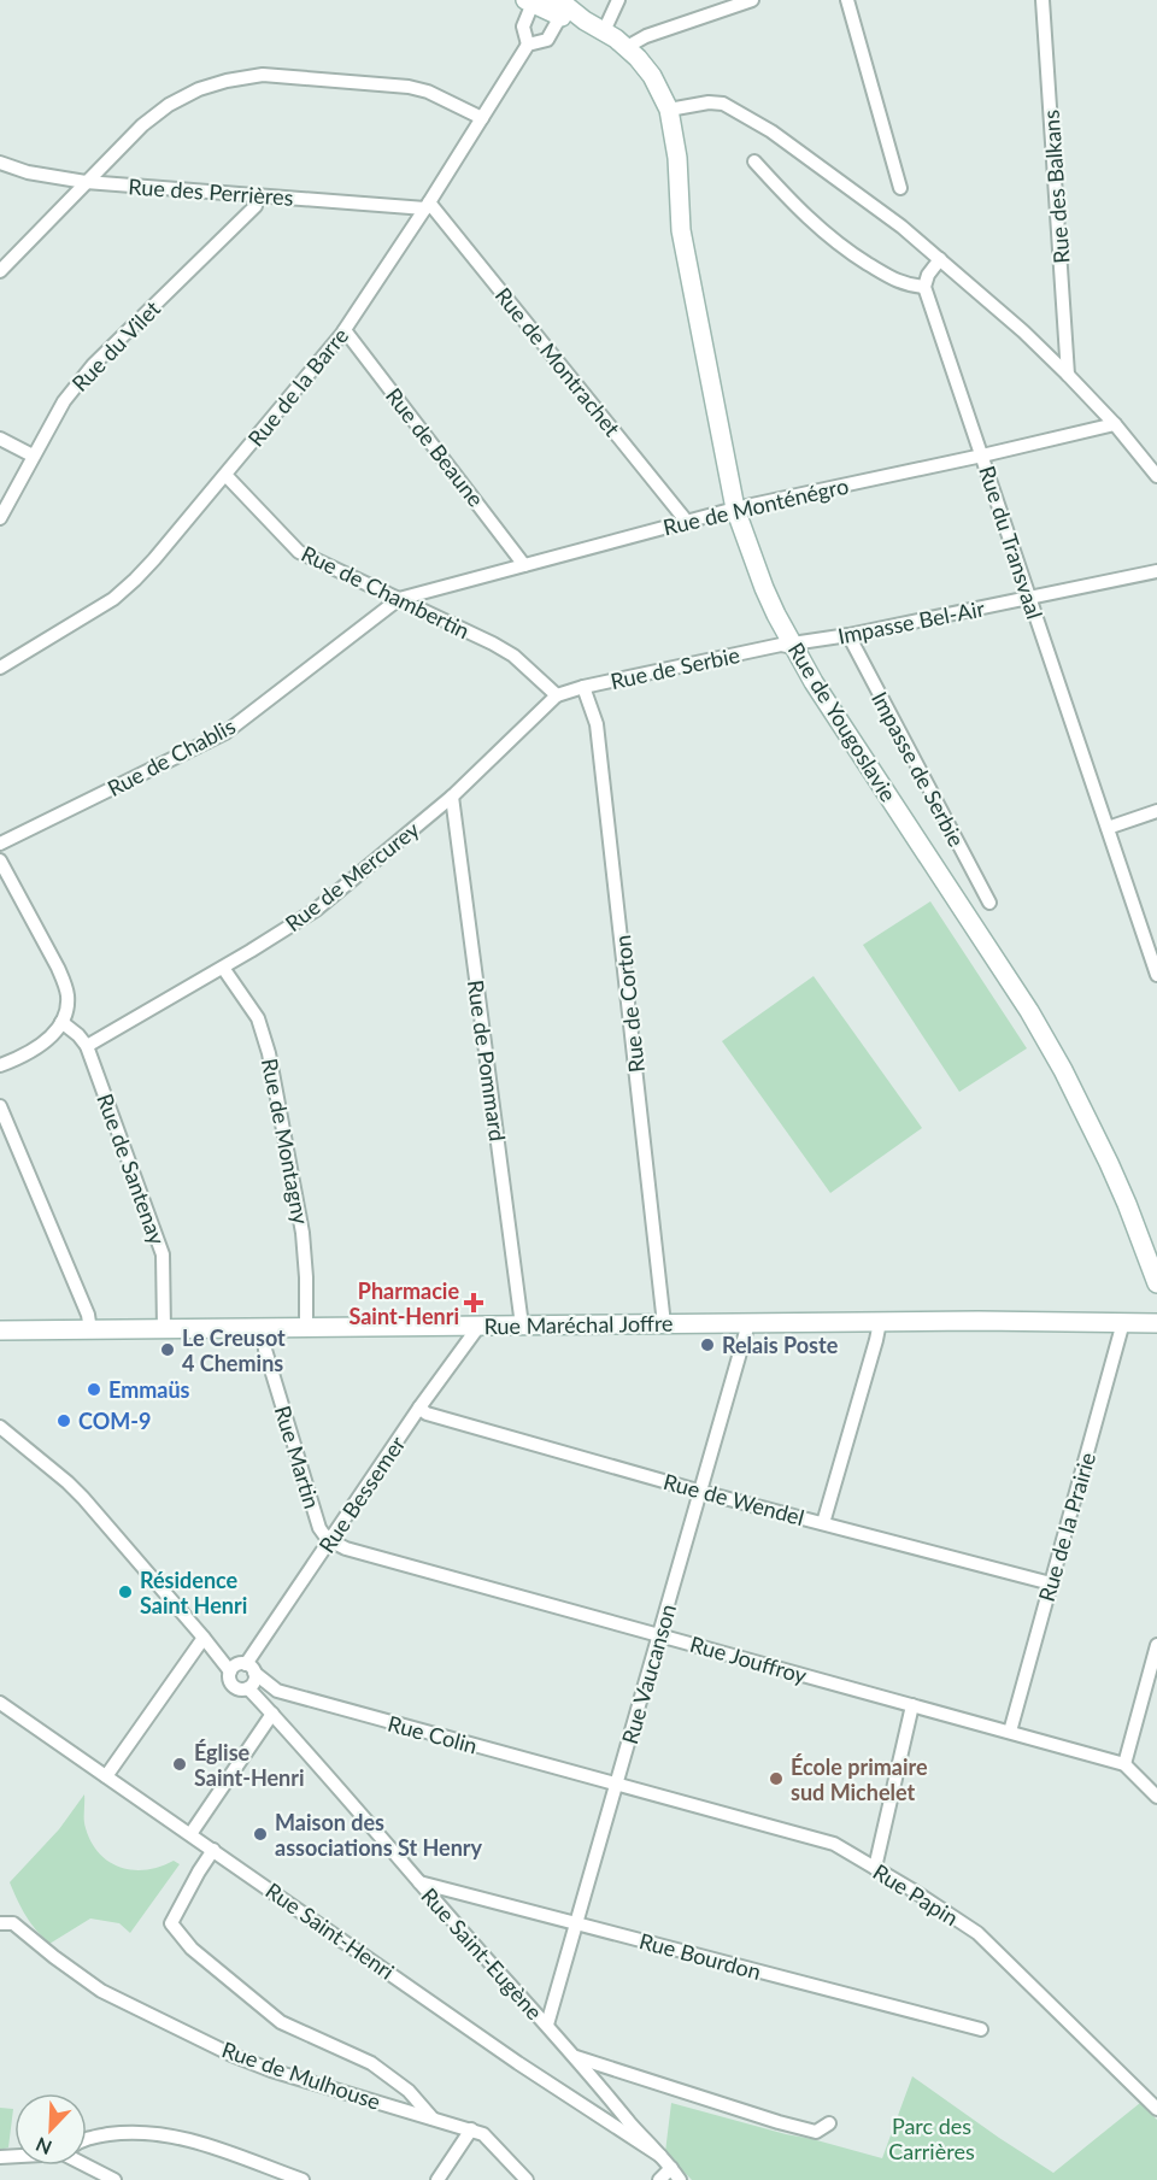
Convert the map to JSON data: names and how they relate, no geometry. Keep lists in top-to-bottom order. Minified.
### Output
{"streets":{"main road":["Rue de Yougoslavie","Rue Maréchal Joffre"],"street":["Rue des Balkans","Rue des Perrières","Rue du Vilet","Rue de Montrachet","Rue de la Barre","Rue de Beaune","Rue de Monténégro","Rue du Transvaal","Rue de Chambertin","Impasse Bel-Air","Rue de Serbie","Rue de Chablis","Impasse de Serbie","Rue de Mercurey","Rue de Corton","Rue de Pommard","Rue de Montagny","Rue de Santenay","Rue Martin","Rue Bessemer","Rue de Wendel","Rue de la Prairie","Rue Jouffroy","Rue Vaucanson","Rue Colin","Rue Papin","Rue Saint-Henri","Rue Saint-Eugène","Rue Bourdon","Rue de Mulhouse"]},"crossings":[["Rue des Perrières","Rue du Vilet"],["Rue des Perrières","Rue de Montrachet"],["Rue des Perrières","Rue de la Barre"],["Rue de Montrachet","Rue de la Barre"],["Rue de Montrachet","Rue de Monténégro"],["Rue de la Barre","Rue de Beaune"],["Rue de la Barre","Rue de Chambertin"],["Rue de la Barre","Rue de Yougoslavie"],["Rue de Beaune","Rue de Monténégro"],["Rue de Monténégro","Rue du Transvaal"],["Rue de Monténégro","Rue de Chambertin"],["Rue de Monténégro","Rue de Yougoslavie"],["Rue de Monténégro","Rue de Chablis"],["Rue du Transvaal","Impasse Bel-Air"],["Rue de Chambertin","Rue de Serbie"],["Rue de Chambertin","Rue de Chablis"],["Rue de Chambertin","Rue de Mercurey"],["Impasse Bel-Air","Rue de Serbie"],["Impasse Bel-Air","Rue de Yougoslavie"],["Impasse Bel-Air","Impasse de Serbie"],["Rue de Serbie","Rue de Yougoslavie"],["Rue de Serbie","Rue de Mercurey"],["Rue de Serbie","Rue de Corton"],["Rue de Mercurey","Rue de Pommard"],["Rue de Mercurey","Rue de Montagny"],["Rue de Mercurey","Rue de Santenay"],["Rue de Corton","Rue Maréchal Joffre"],["Rue de Pommard","Rue Maréchal Joffre"],["Rue de Montagny","Rue Maréchal Joffre"],["Rue de Santenay","Rue Maréchal Joffre"],["Rue Maréchal Joffre","Rue Martin"],["Rue Maréchal Joffre","Rue Bessemer"],["Rue Maréchal Joffre","Rue de la Prairie"],["Rue Maréchal Joffre","Rue Vaucanson"],["Rue Martin","Rue Bessemer"],["Rue Martin","Rue Jouffroy"],["Rue Bessemer","Rue de Wendel"],["Rue Bessemer","Rue Jouffroy"],["Rue Bessemer","Rue Colin"],["Rue Bessemer","Rue Saint-Eugène"],["Rue de Wendel","Rue de la Prairie"],["Rue de Wendel","Rue Vaucanson"],["Rue de la Prairie","Rue Jouffroy"],["Rue Jouffroy","Rue Vaucanson"],["Rue Vaucanson","Rue Colin"],["Rue Vaucanson","Rue Papin"],["Rue Vaucanson","Rue Saint-Eugène"],["Rue Vaucanson","Rue Bourdon"],["Rue Colin","Rue Papin"],["Rue Colin","Rue Saint-Eugène"],["Rue Saint-Henri","Rue Saint-Eugène"],["Rue Saint-Eugène","Rue Bourdon"]],"parks":["Parc des Carrières"],"places":{"health":["Pharmacie Saint-Henri"],"other":["Relais Poste","Le Creusot 4 Chemins","Emmaüs","COM-9","Résidence Saint Henri","Église Saint-Henri","École primaire sud Michelet","Maison des associations St Henry"]},"north":"bottom left"}
